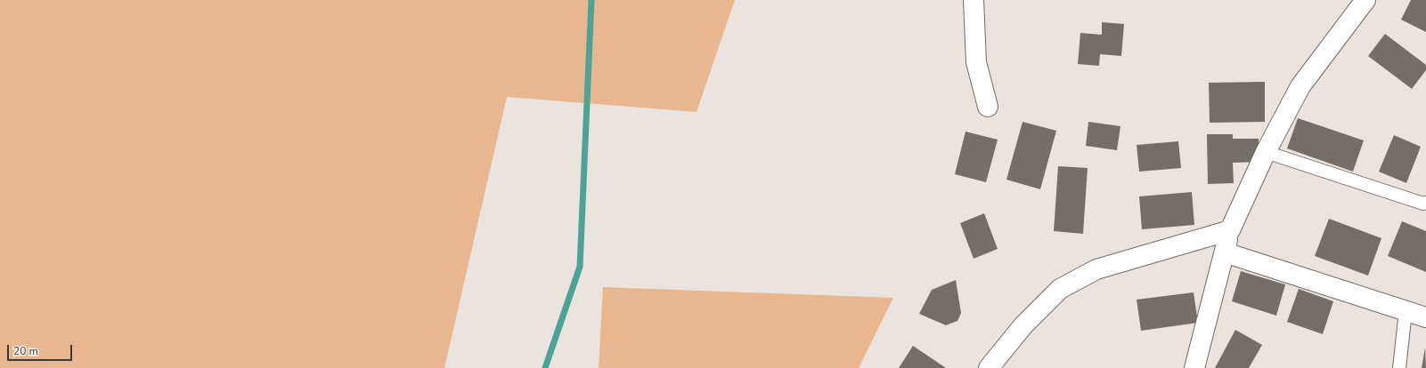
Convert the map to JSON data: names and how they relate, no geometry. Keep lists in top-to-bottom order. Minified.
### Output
{"scale_bar":"20 m"}
